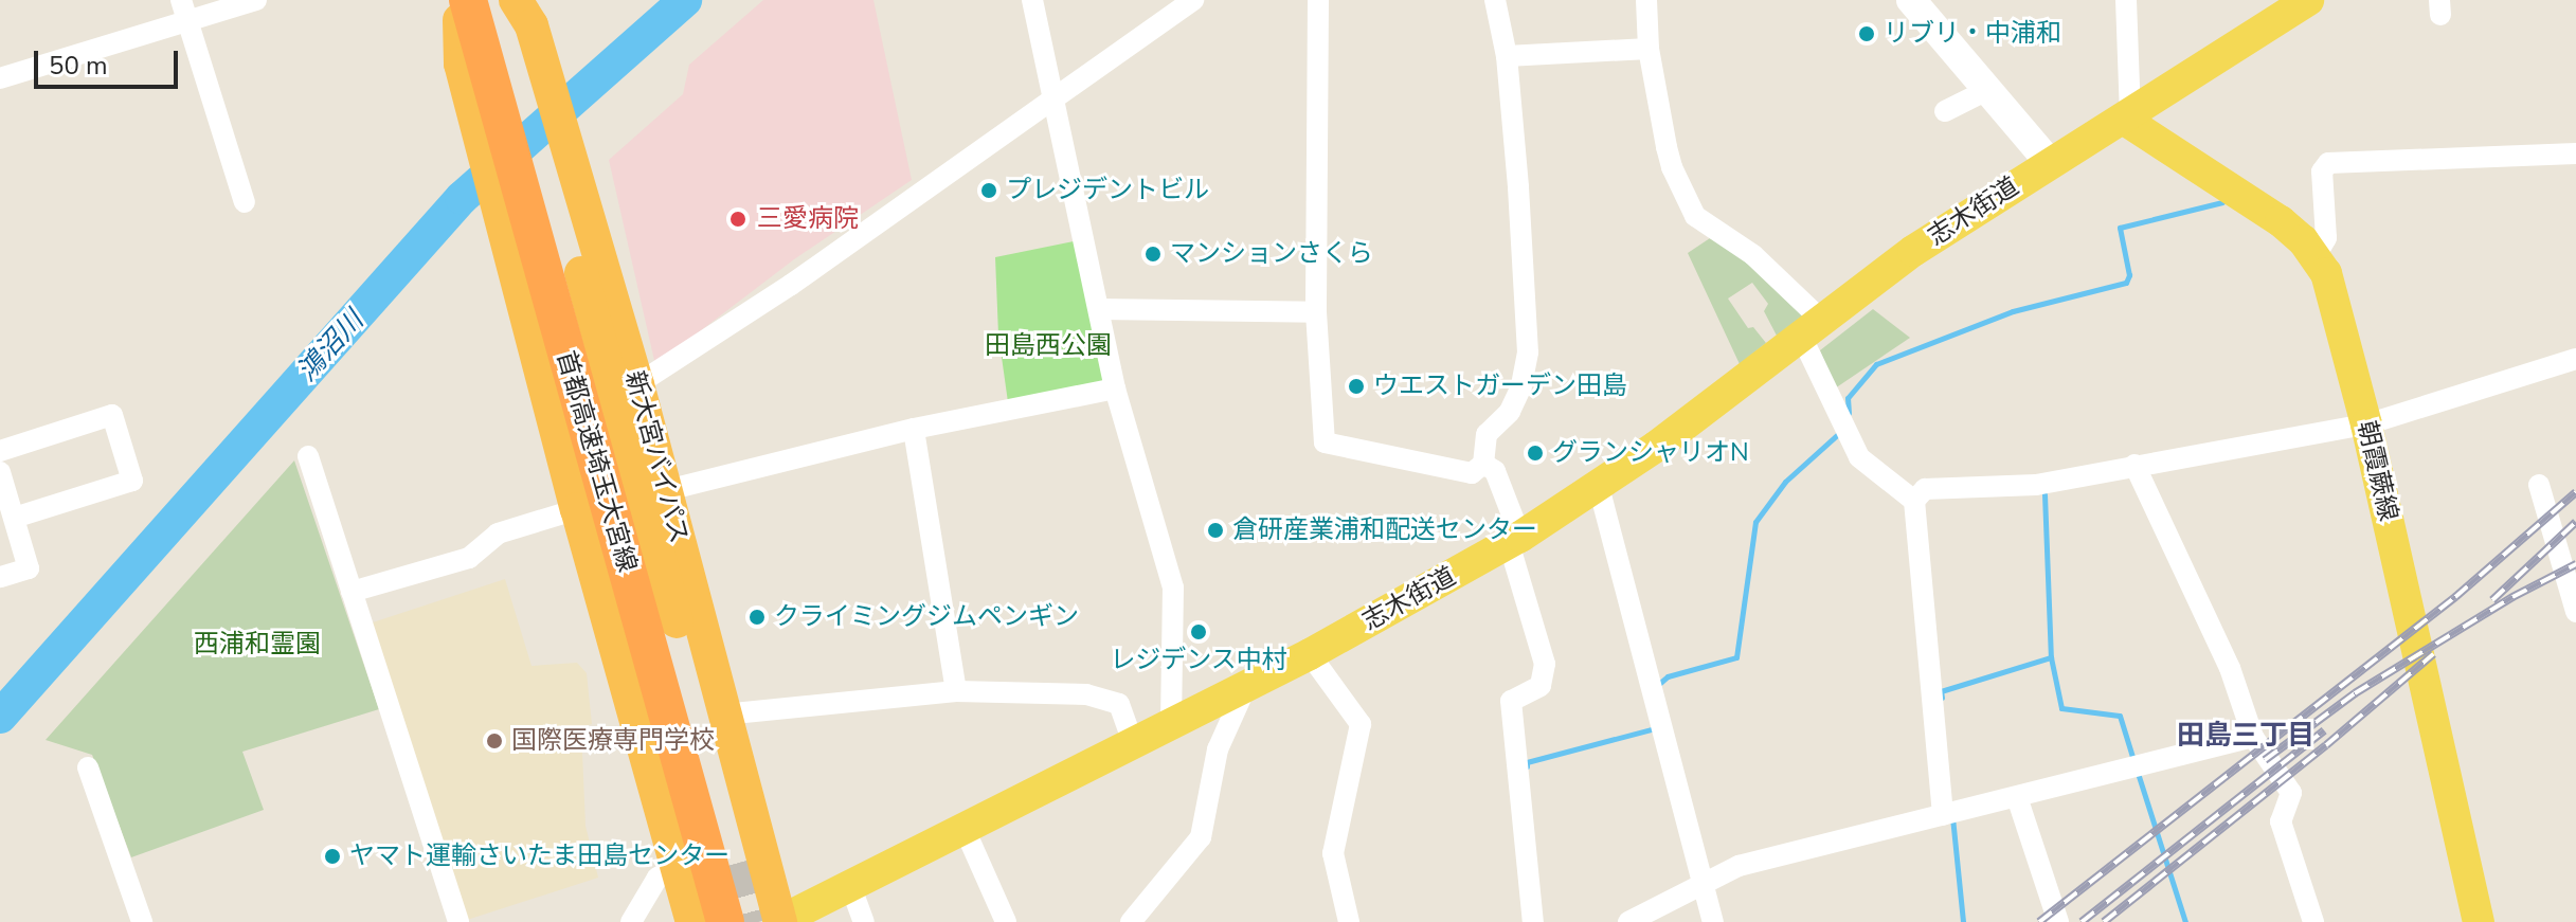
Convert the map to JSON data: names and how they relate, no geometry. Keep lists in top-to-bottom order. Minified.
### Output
{"streets":{"highway":["新大宮バイパス","首都高速埼玉大宮線"],"main road":["志木街道","朝霞蕨線"]},"crossings":[["志木街道","新大宮バイパス"],["志木街道","朝霞蕨線"]],"districts":["田島三丁目"],"water":["鴻沼川"],"parks":["田島西公園","西浦和霊園"],"places":["リブリ・中浦和","プレジデントビル","三愛病院","マンションさくら","ウエストガーデン田島","グランシャリオN","倉研産業浦和配送センター","クライミングジムペンギン","レジデンス中村","国際医療専門学校","ヤマト運輸さいたま田島センター"],"scale_bar":"50 m"}
